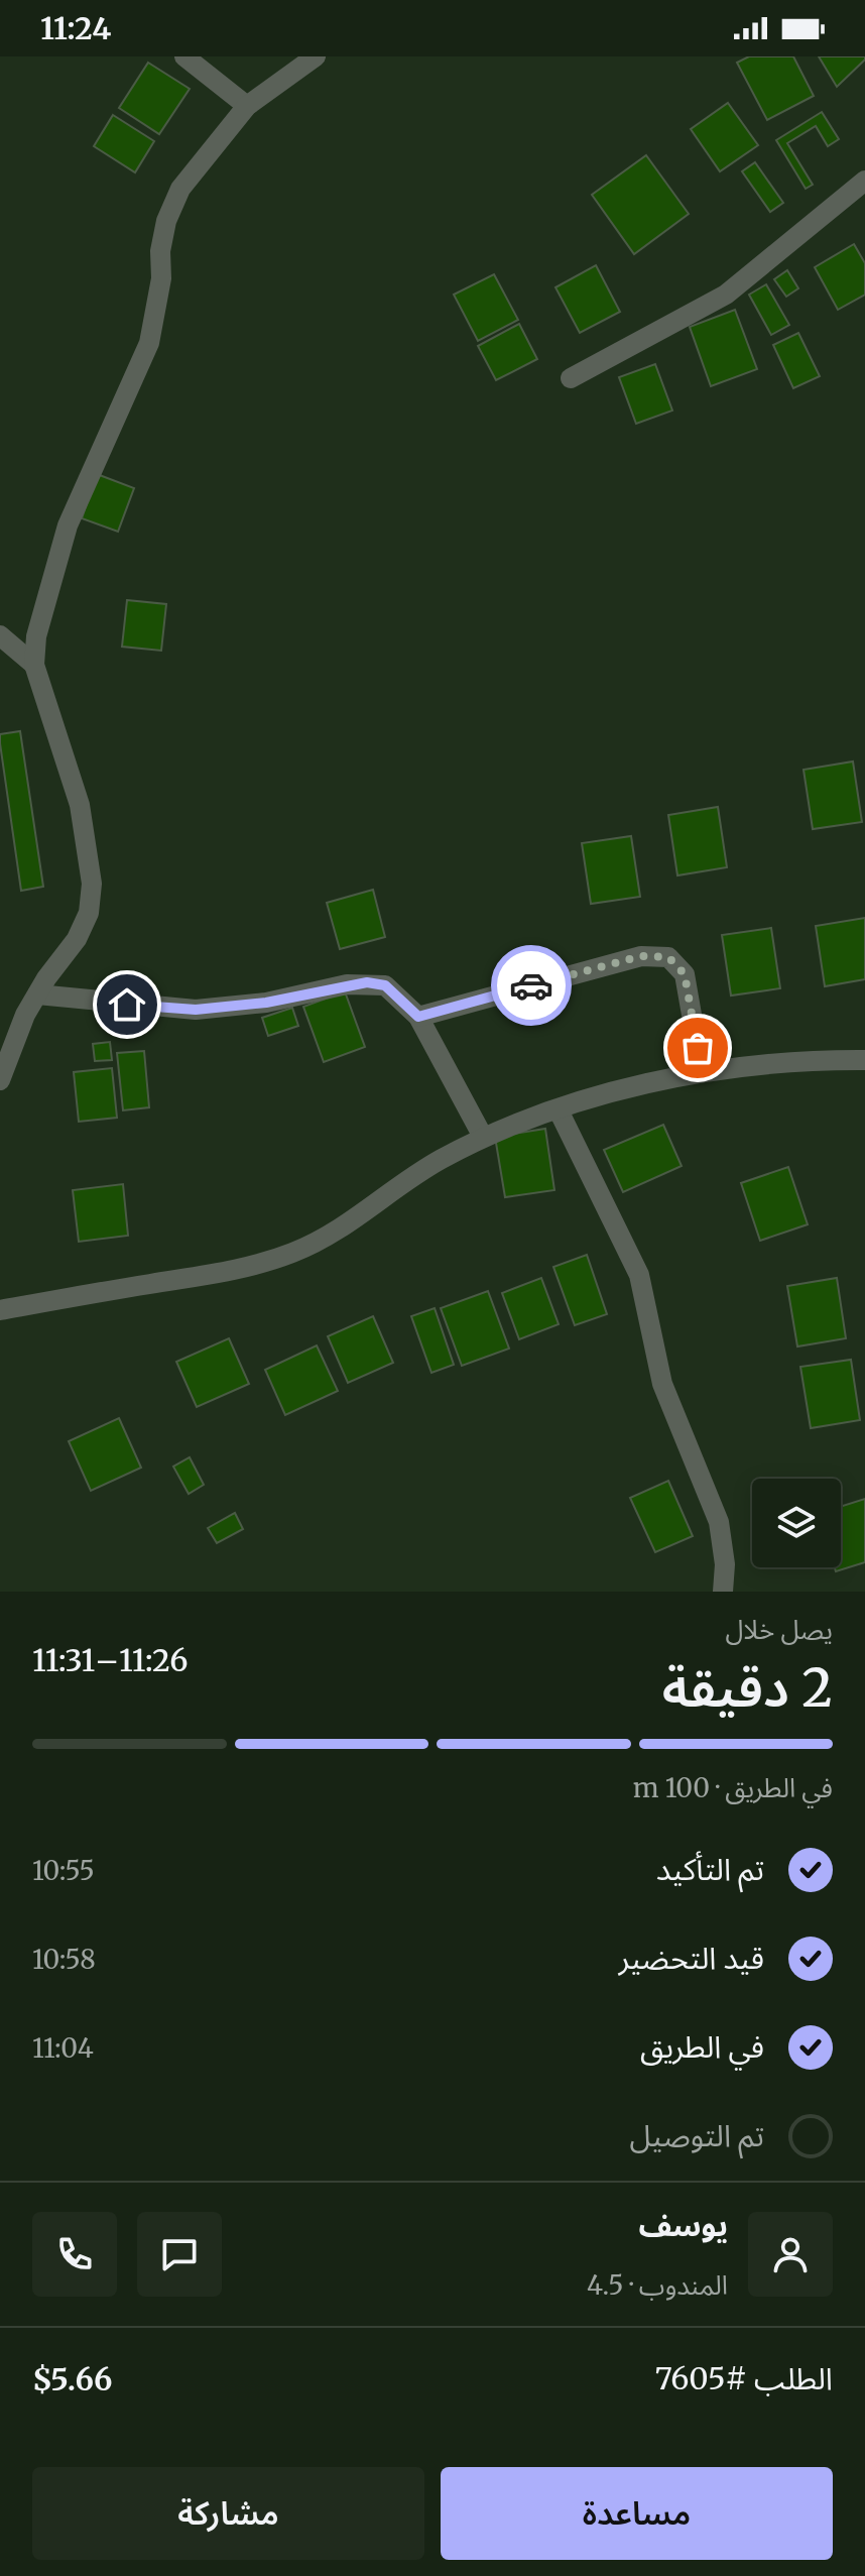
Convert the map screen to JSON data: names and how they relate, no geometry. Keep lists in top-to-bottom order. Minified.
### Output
{"page":{"status":"11:24","heading":["2 دقيقة","يصل خلال","11:26–11:31"],"panel":["يوسف","المندوب · 4.5","الطلب #7605","$5.66"],"bar":"في الطريق · 100 m","list":[["تم التأكيد","10:55"],["قيد التحضير","10:58"],["في الطريق","11:04"],"تم التوصيل"],"buttons":["مساعدة","مشاركة"]}}
